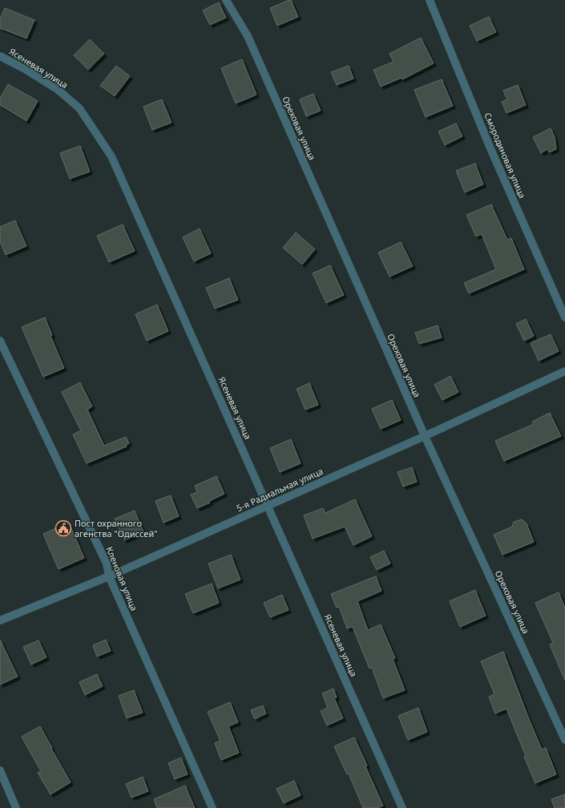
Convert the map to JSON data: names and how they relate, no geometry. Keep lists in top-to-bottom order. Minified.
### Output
{"streets":{"street":["Ясеневая улица","Ореховая улица","Смородиновая улица","5-я Радиальная улица","Кленовая улица"]},"crossings":[["Ясеневая улица","5-я Радиальная улица"],["Ореховая улица","5-я Радиальная улица"],["5-я Радиальная улица","Кленовая улица"]],"places":{"public building":["Пост охранного агенства \"Одисcей\""]}}
